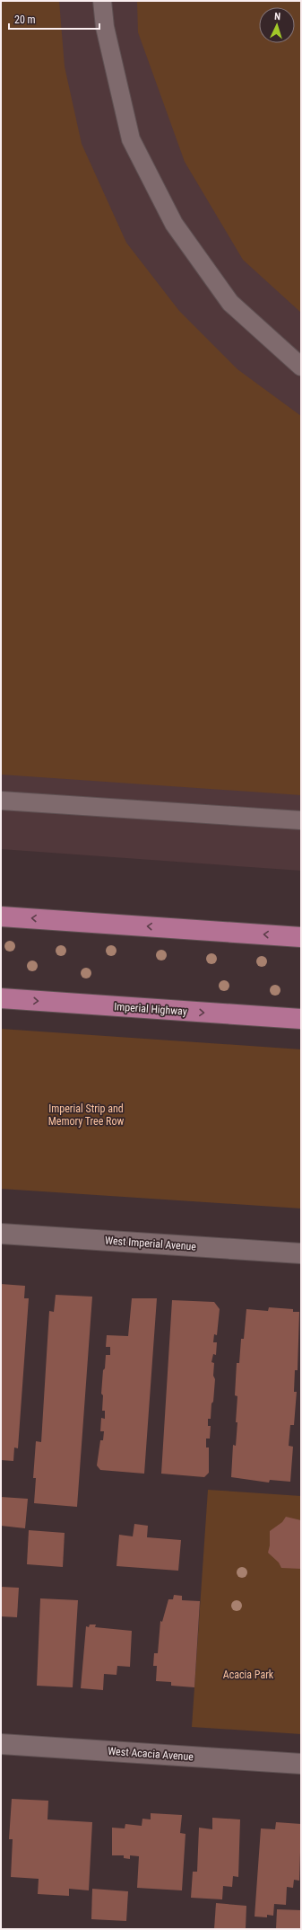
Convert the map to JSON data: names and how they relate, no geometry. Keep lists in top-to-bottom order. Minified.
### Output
{"streets":{"main road":["Imperial Highway"],"street":["West Imperial Avenue","West Acacia Avenue"]},"parks":["Imperial Strip and Memory Tree Row","Acacia Park"],"scale_bar":"20 m","north":"top"}
